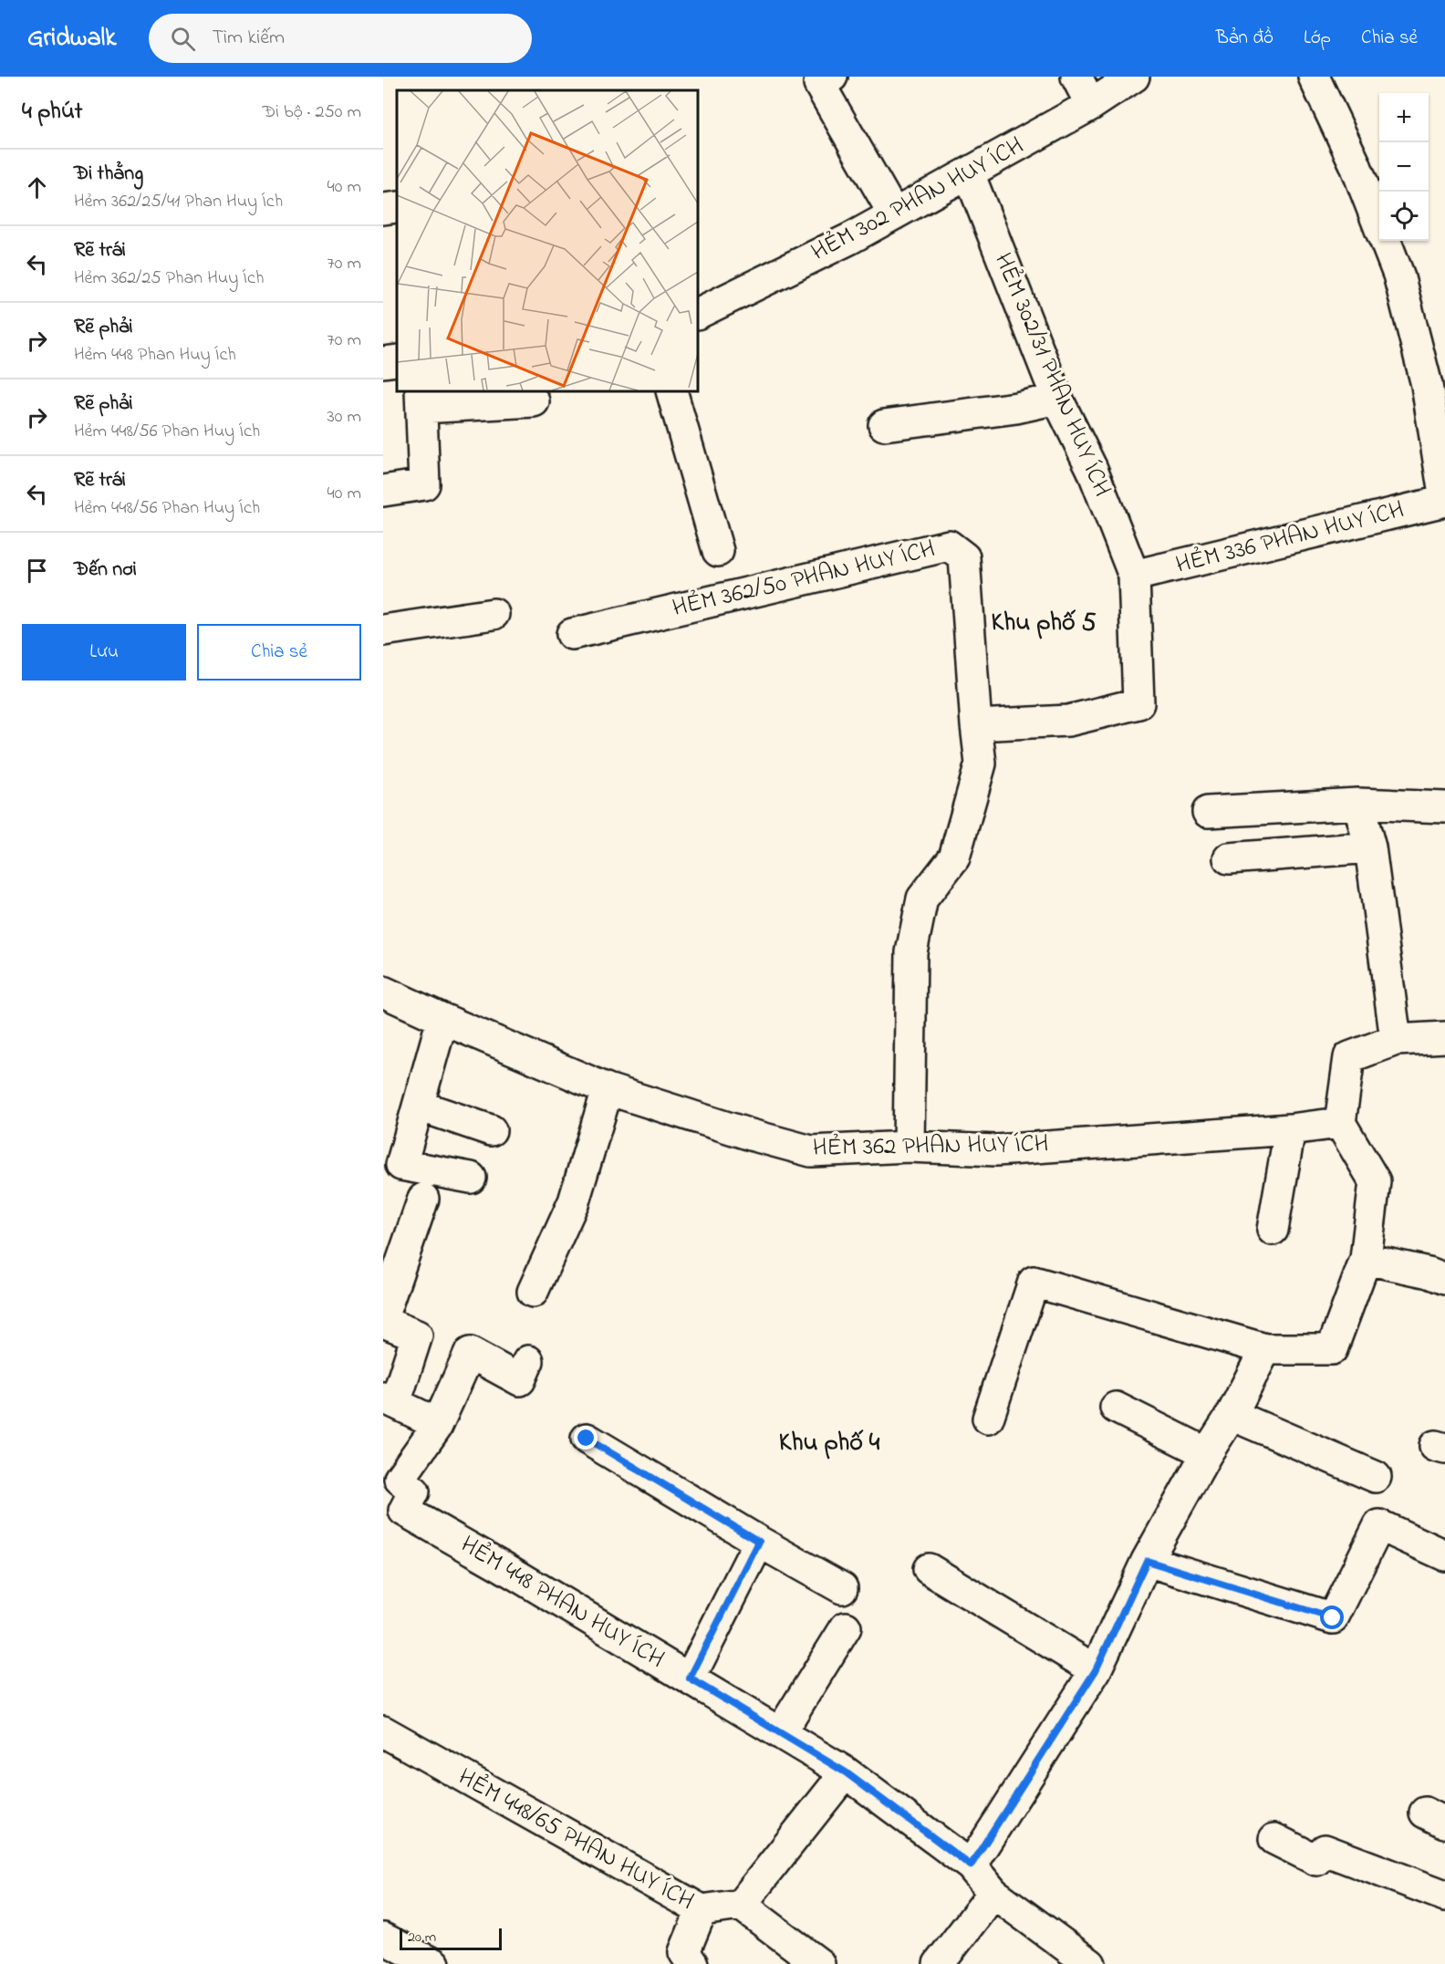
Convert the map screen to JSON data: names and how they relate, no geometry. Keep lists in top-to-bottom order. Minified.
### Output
{"streets":{"street":["HẺM 302 PHAN HUY ÍCH","HẺM 302/31 PHAN HUY ÍCH","HẺM 336 PHAN HUY ÍCH","HẺM 362/50 PHAN HUY ÍCH","HẺM 362 PHAN HUY ÍCH","HẺM 448 PHAN HUY ÍCH","HẺM 448/65 PHAN HUY ÍCH"]},"crossings":[["HẺM 302 PHAN HUY ÍCH","HẺM 302/31 PHAN HUY ÍCH"],["HẺM 302/31 PHAN HUY ÍCH","HẺM 336 PHAN HUY ÍCH"],["HẺM 362/50 PHAN HUY ÍCH","HẺM 362 PHAN HUY ÍCH"]],"districts":["Khu phố 5","Khu phố 4"],"scale_bar":"20 m","page":{"header":"Gridwalk","search":"Tìm kiếm","nav":["Bản đồ","Lớp","Chia sẻ"],"heading":["4 phút","Đi bộ · 250 m"],"map_buttons":["+","−"],"list":[["Đi thẳng","Hẻm 362/25/41 Phan Huy Ích","40 m"],["Rẽ trái","Hẻm 362/25 Phan Huy Ích","70 m"],["Rẽ phải","Hẻm 448 Phan Huy Ích","70 m"],["Rẽ phải","Hẻm 448/56 Phan Huy Ích","30 m"],["Rẽ trái","Hẻm 448/56 Phan Huy Ích","40 m"],"Đến nơi"],"buttons":["Lưu","Chia sẻ"],"scale":"20 m"}}
